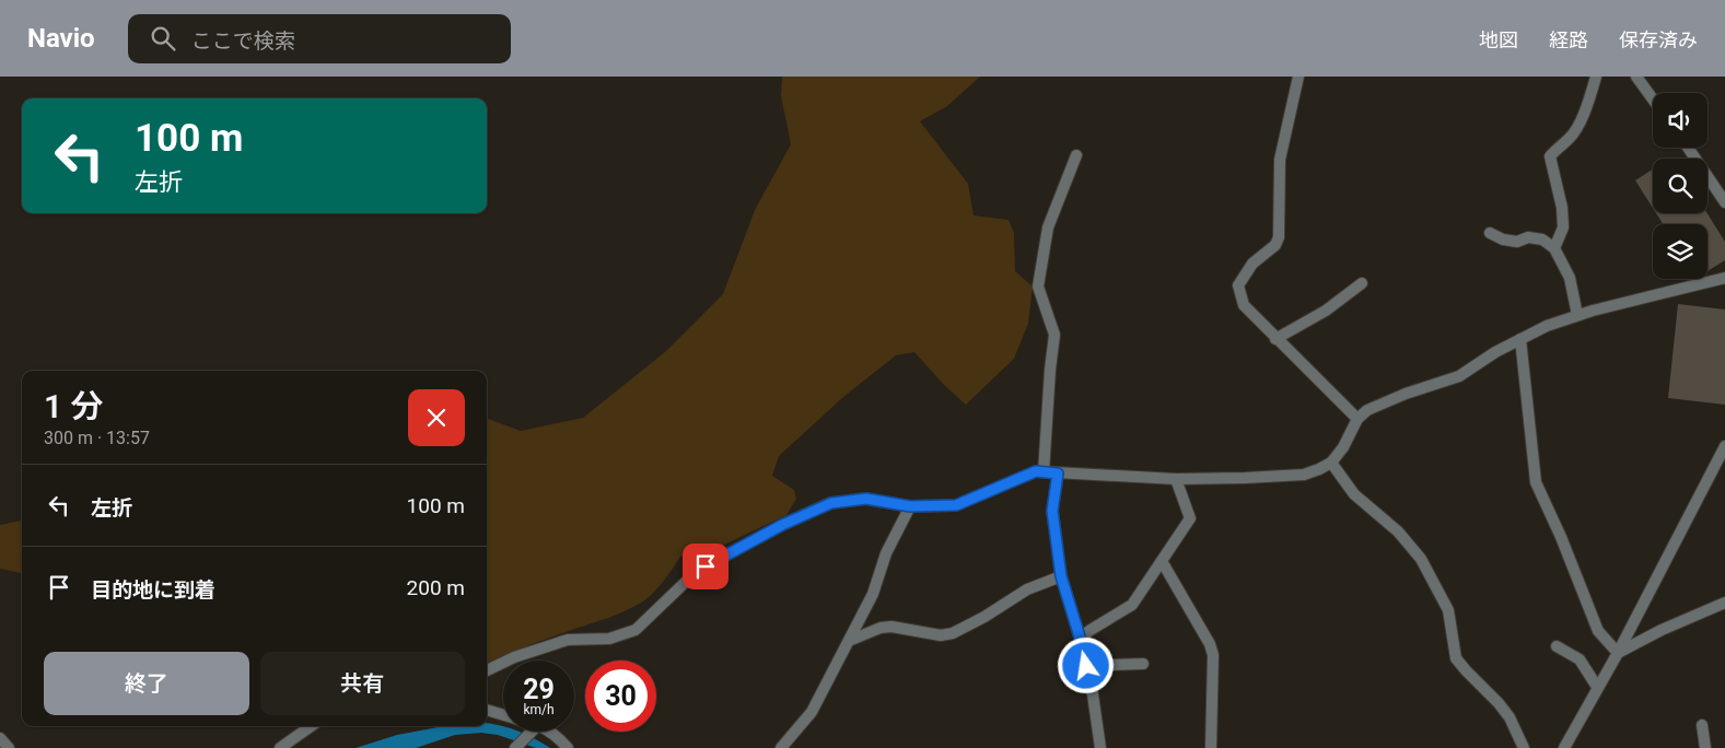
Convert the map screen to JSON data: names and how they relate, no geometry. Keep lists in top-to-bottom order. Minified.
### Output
{"page":{"header":"Navio","search":"ここで検索","nav":["地図","経路","保存済み"],"turn":["100 m","左折"],"heading":["1 分","300 m · 13:57"],"list":[{"name":"左折","value":"100 m"},{"name":"目的地に到着","value":"200 m"}],"buttons":["終了","共有"],"speed":"29 km/h","limit":"30"}}
